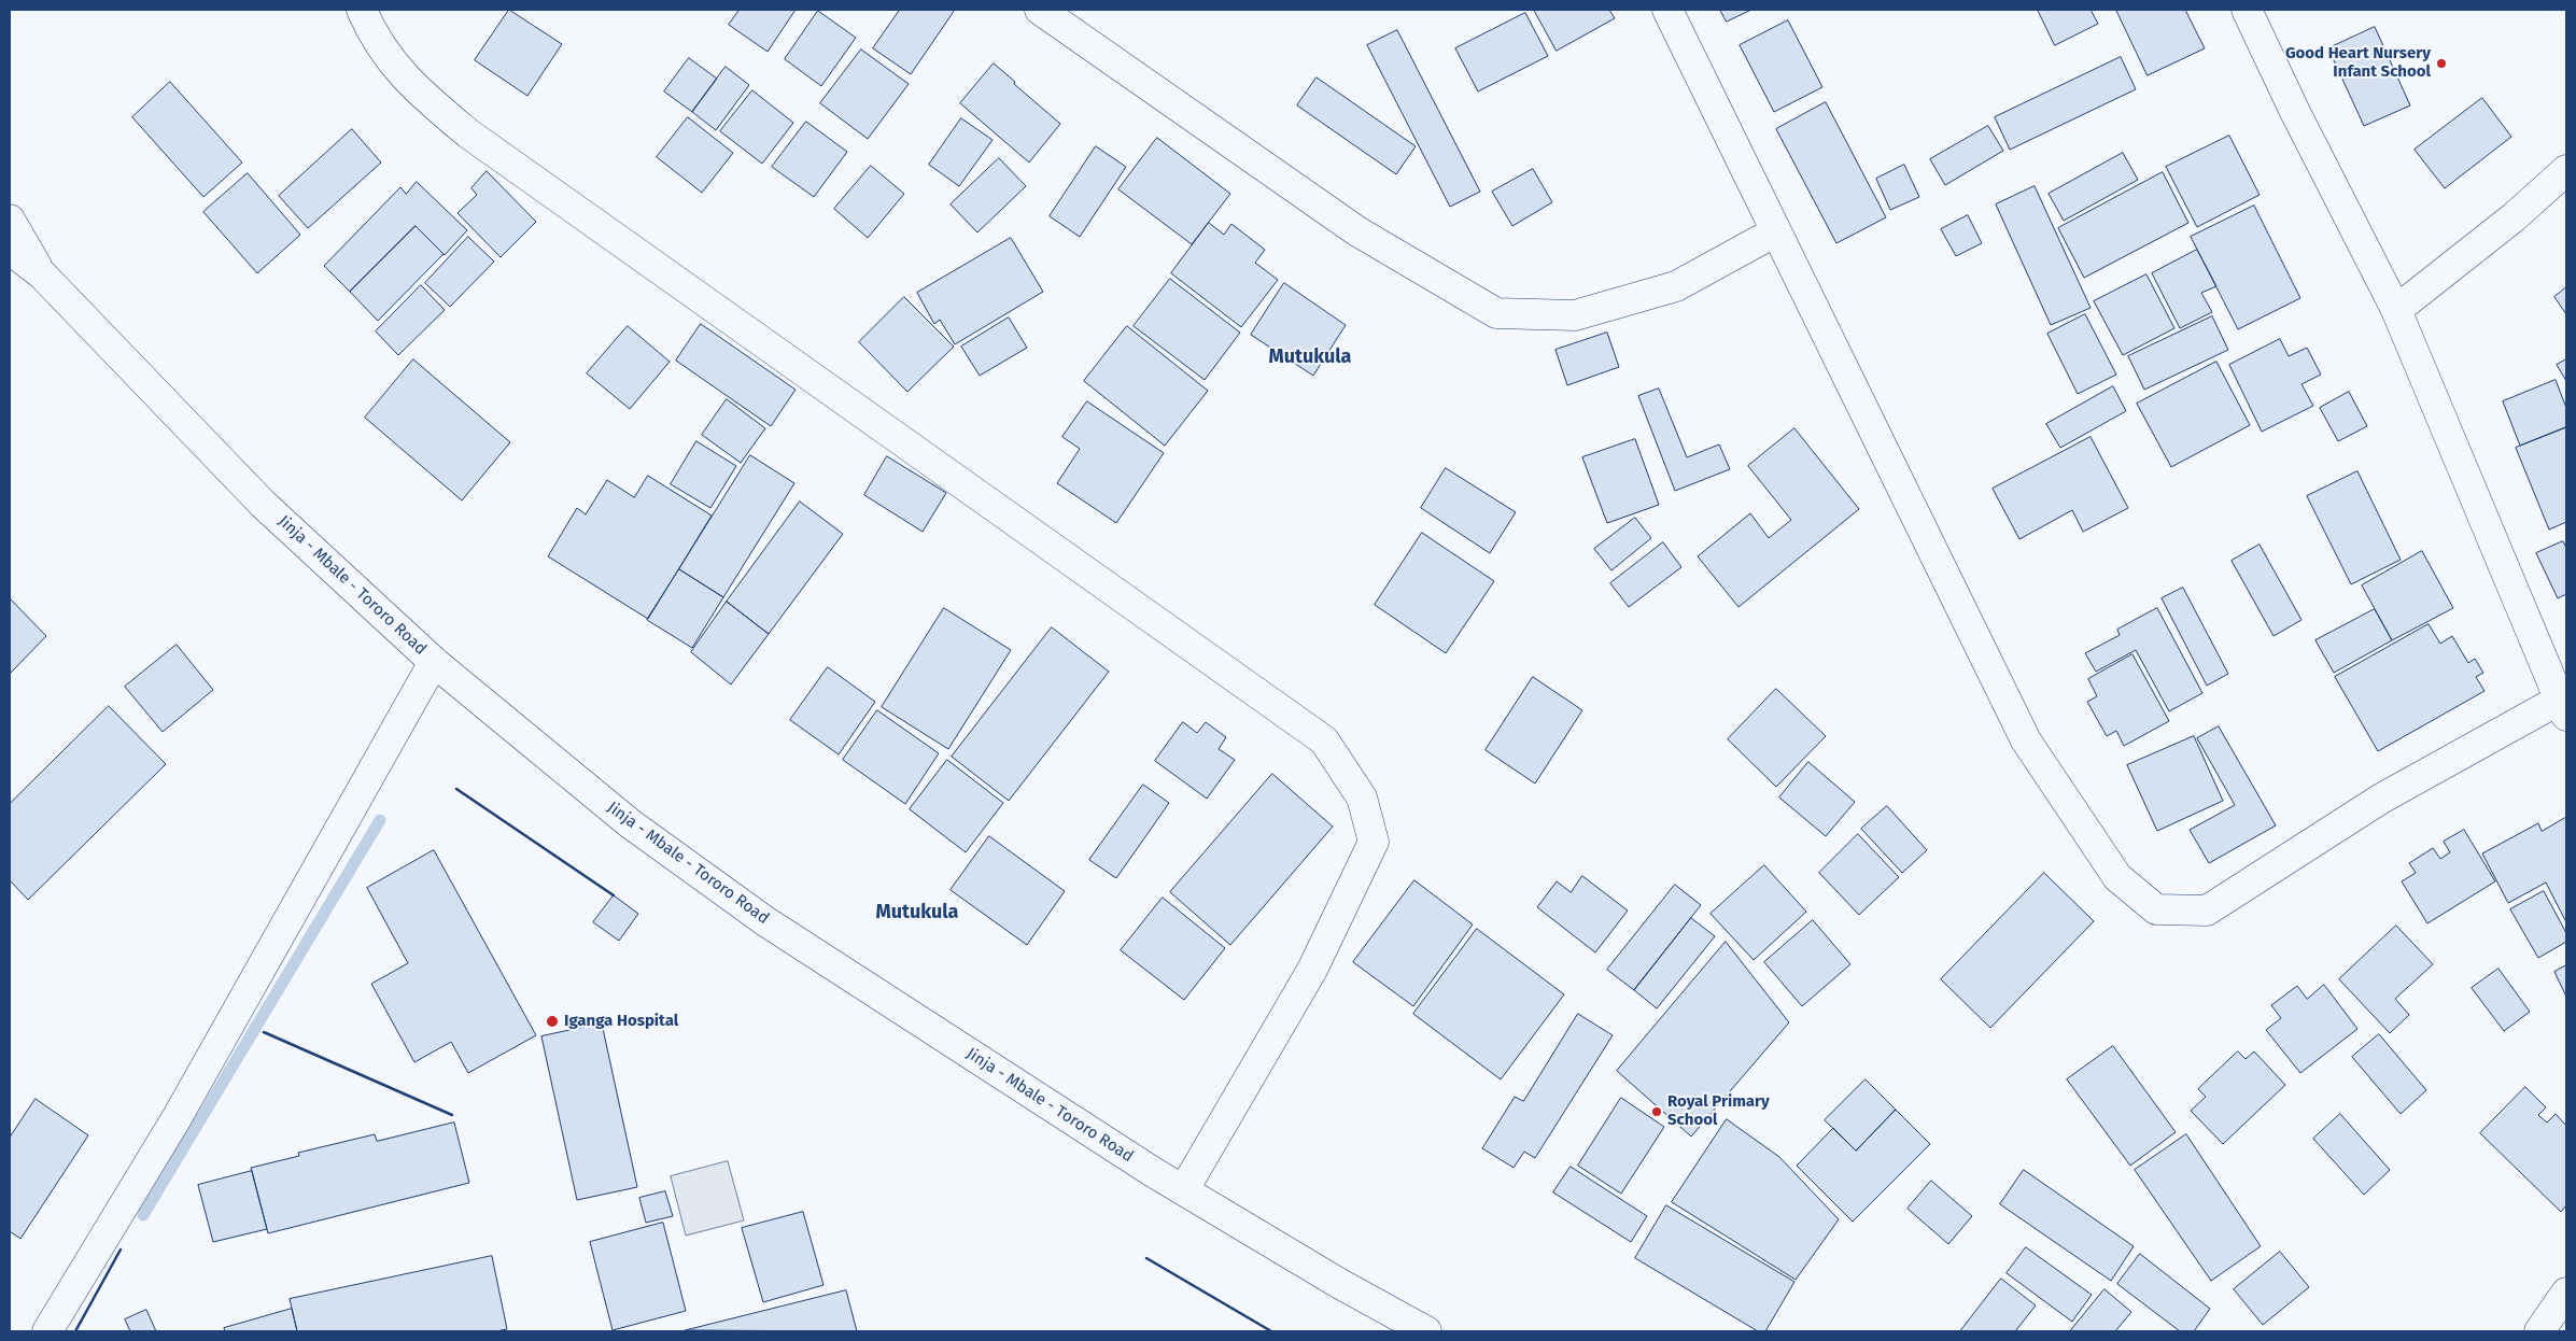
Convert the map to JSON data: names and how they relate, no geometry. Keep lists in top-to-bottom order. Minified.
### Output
{"streets":{"street":["Jinja - Mbale - Tororo Road"]},"districts":["Mutukula","Mutukula"],"places":["Good Heart Nursery Infant School","Iganga Hospital","Royal Primary School"]}
